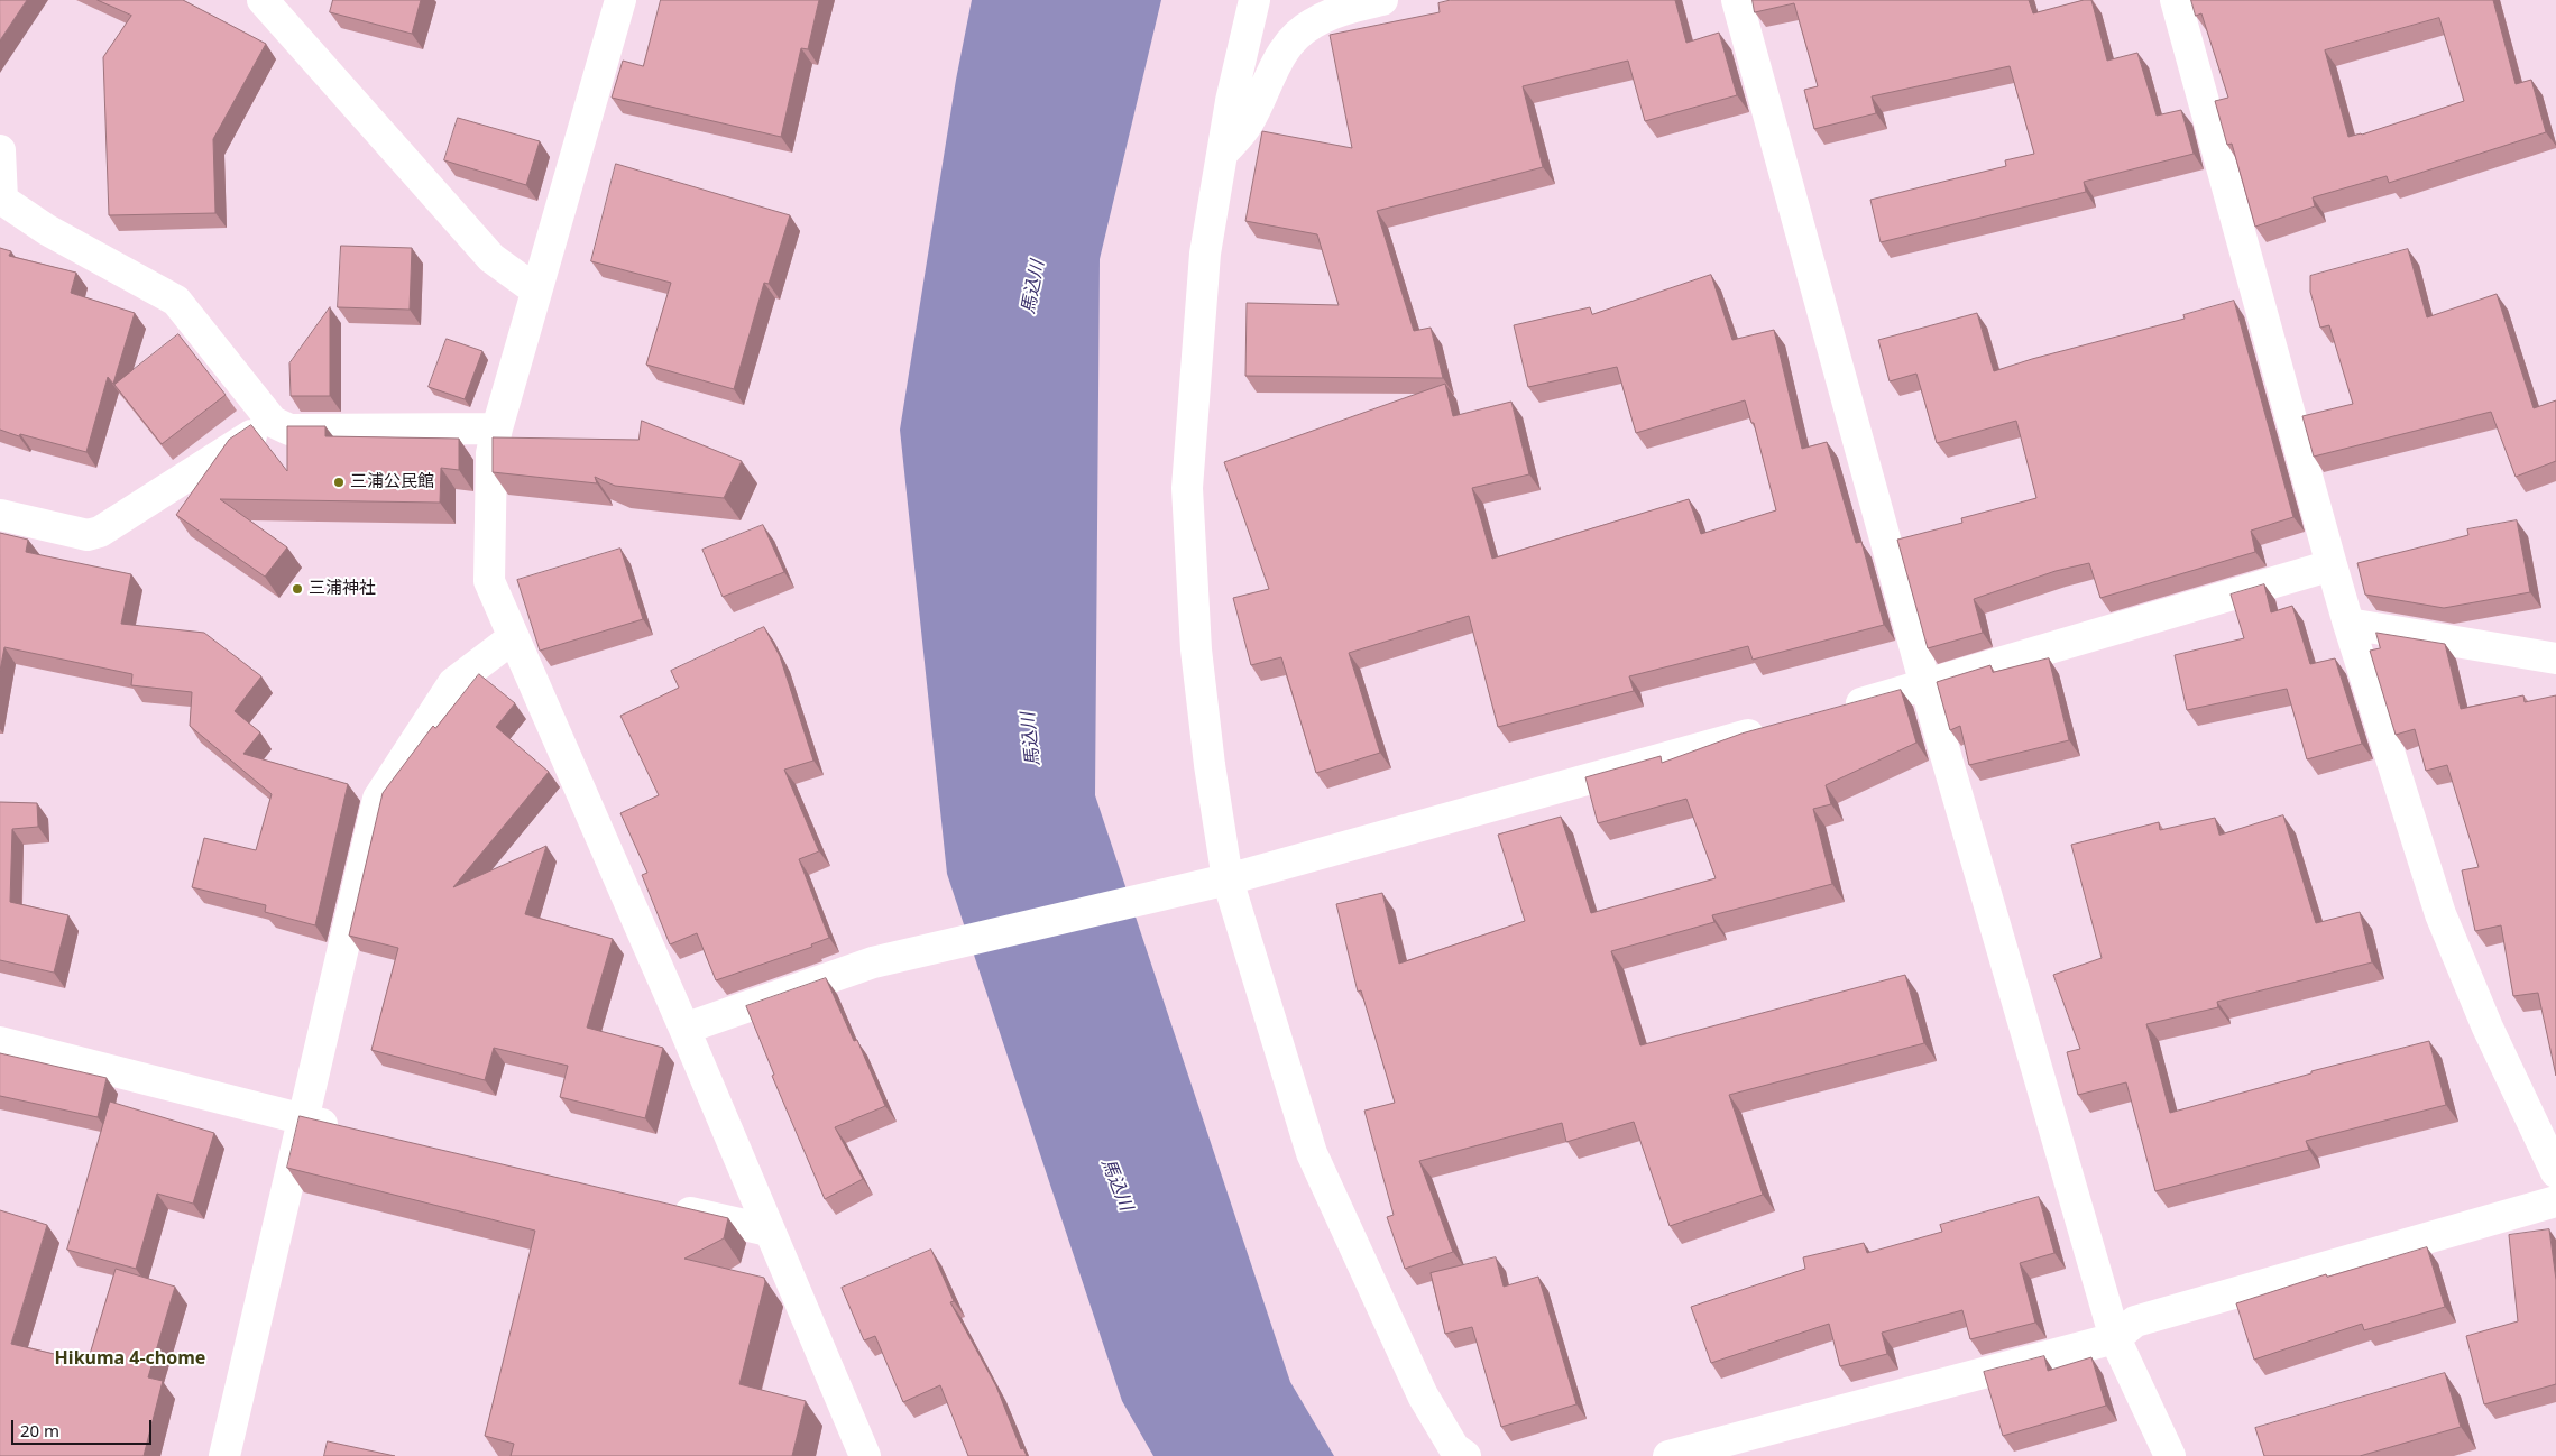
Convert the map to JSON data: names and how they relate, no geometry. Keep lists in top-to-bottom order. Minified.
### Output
{"districts":["Hikuma 4-chome"],"water":["馬込川"],"places":["三浦公民館","三浦神社"],"scale_bar":"20 m"}
